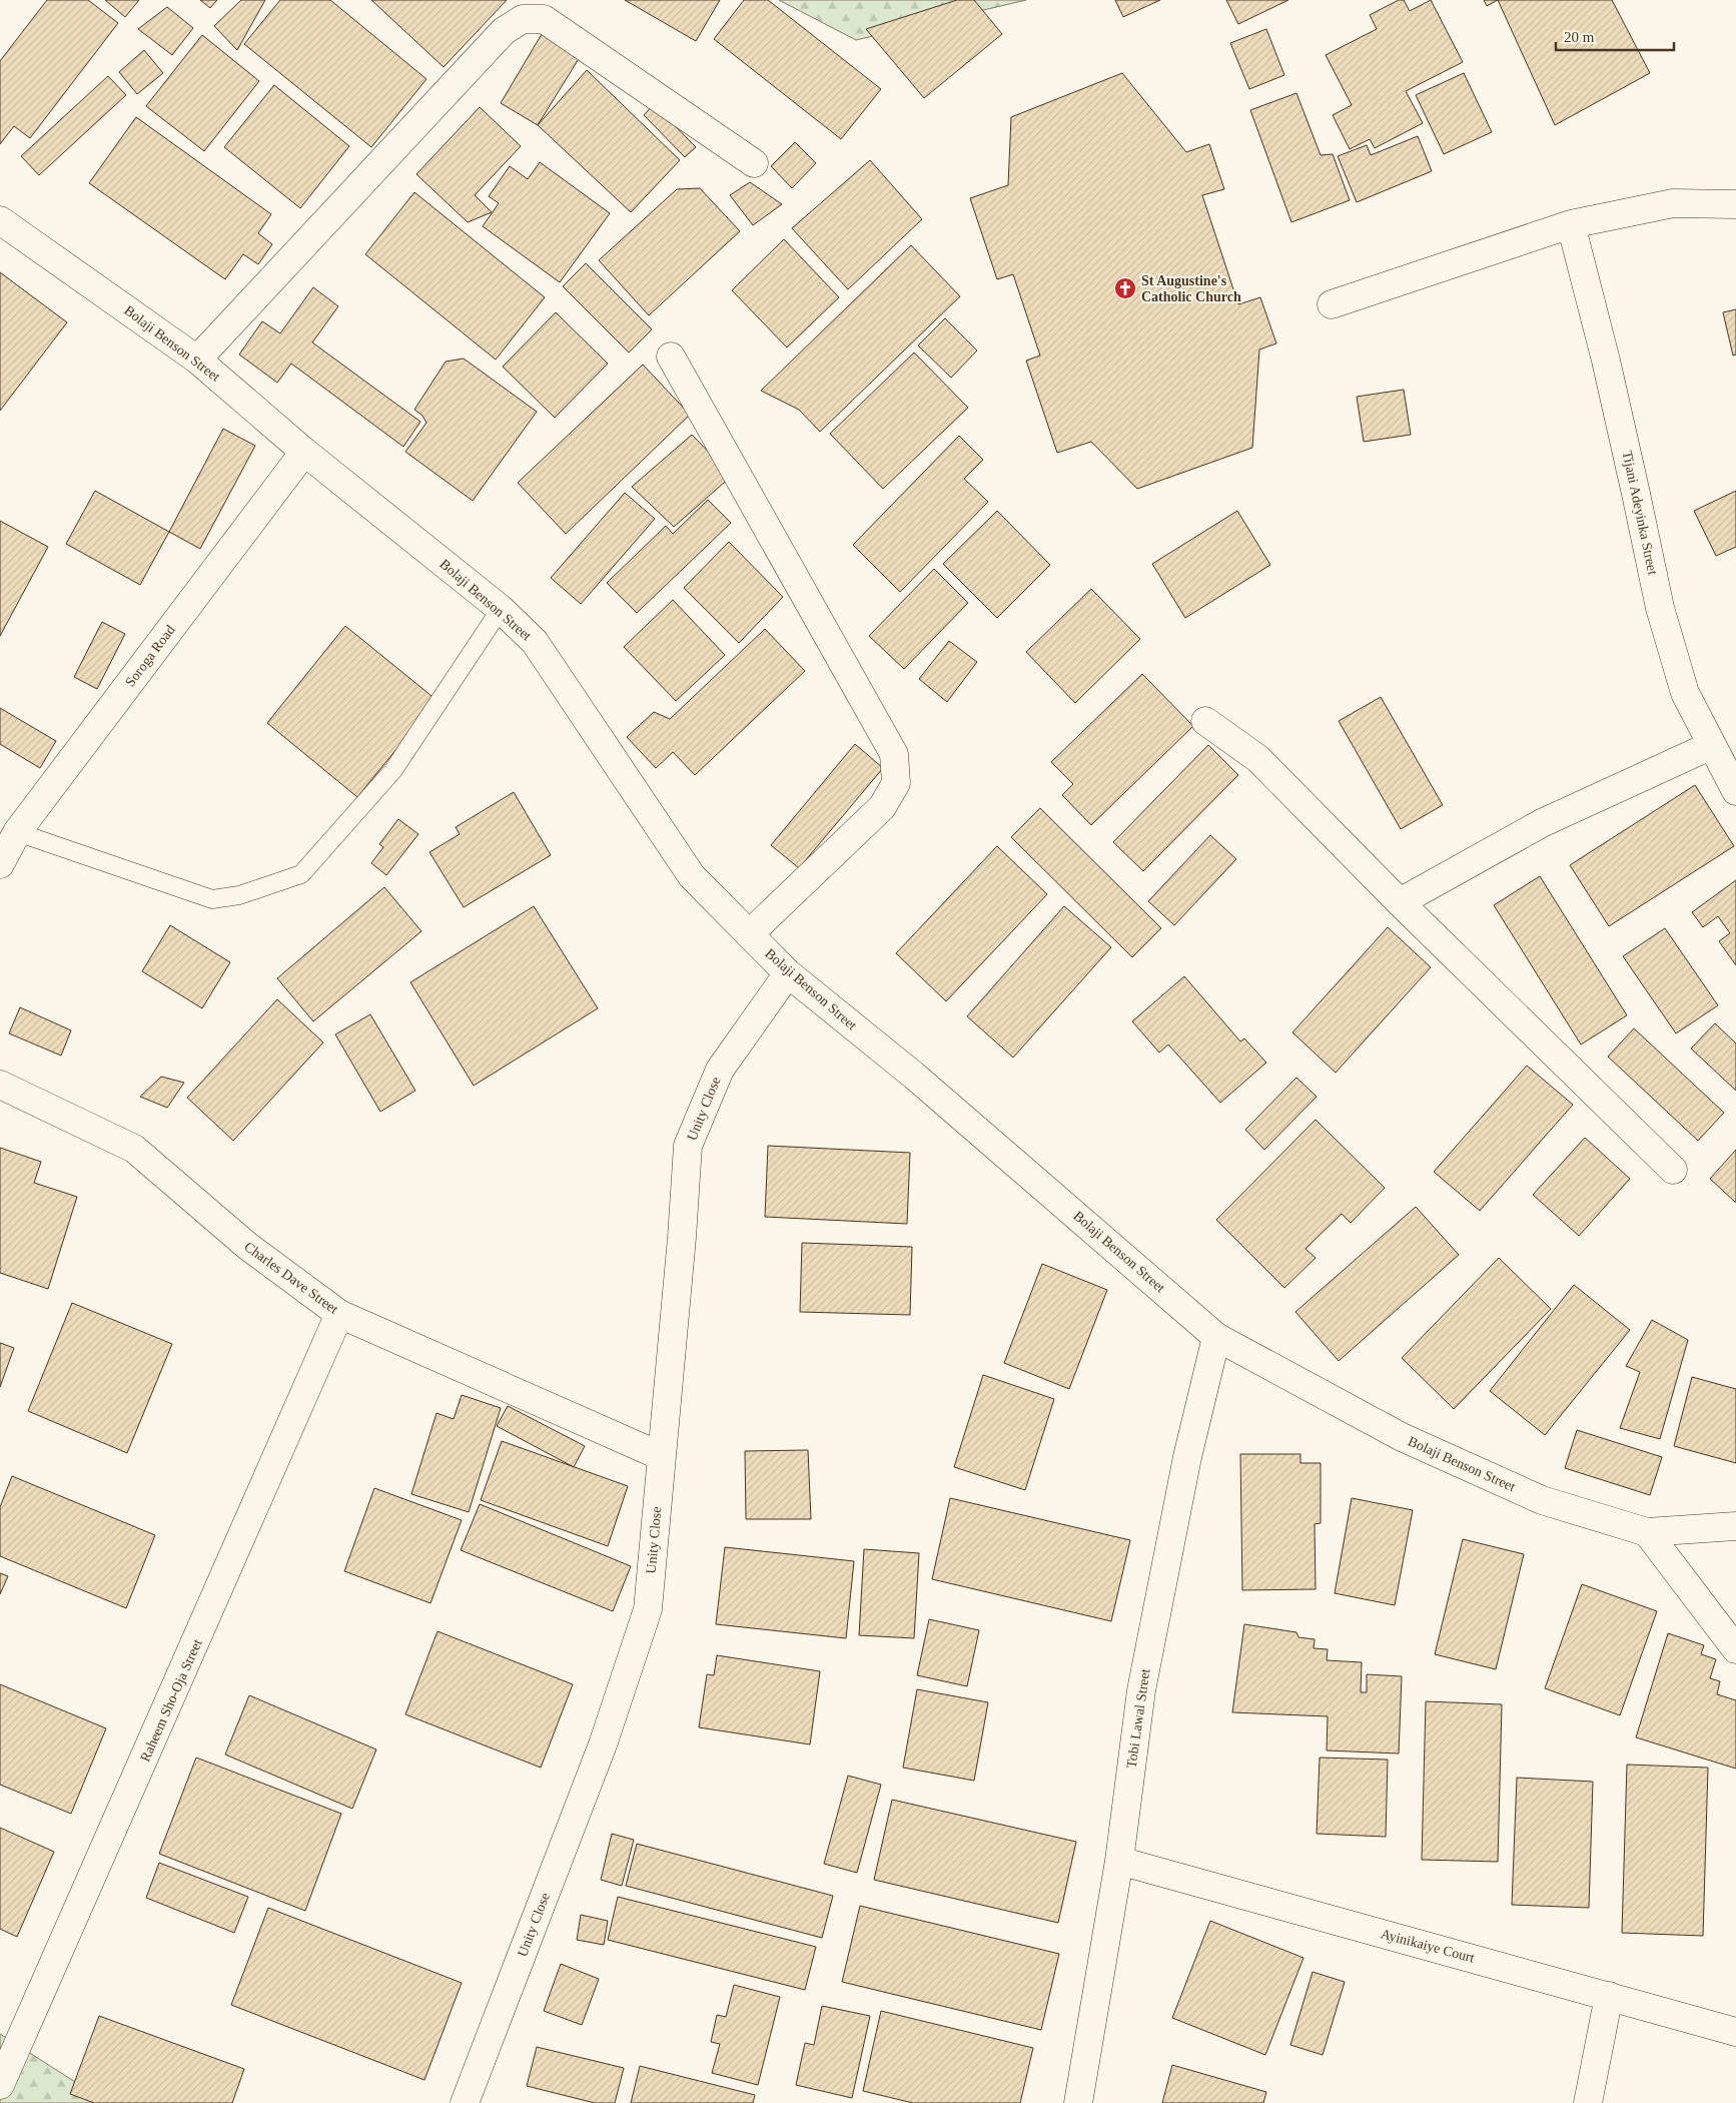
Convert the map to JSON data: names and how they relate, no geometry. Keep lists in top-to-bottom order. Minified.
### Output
{"streets":{"street":["Bolaji Benson Street","Tijani Adeyinka Street","Soroga Road","Unity Close","Charles Dave Street","Raheem Sho-Oja Street","Tobi Lawal Street","Ayinikaiye Court"]},"crossings":[["Bolaji Benson Street","Soroga Road"],["Bolaji Benson Street","Unity Close"],["Bolaji Benson Street","Tobi Lawal Street"],["Unity Close","Charles Dave Street"],["Charles Dave Street","Raheem Sho-Oja Street"],["Tobi Lawal Street","Ayinikaiye Court"]],"places":{"church":["St Augustine's Catholic Church"]},"scale_bar":"20 m"}
